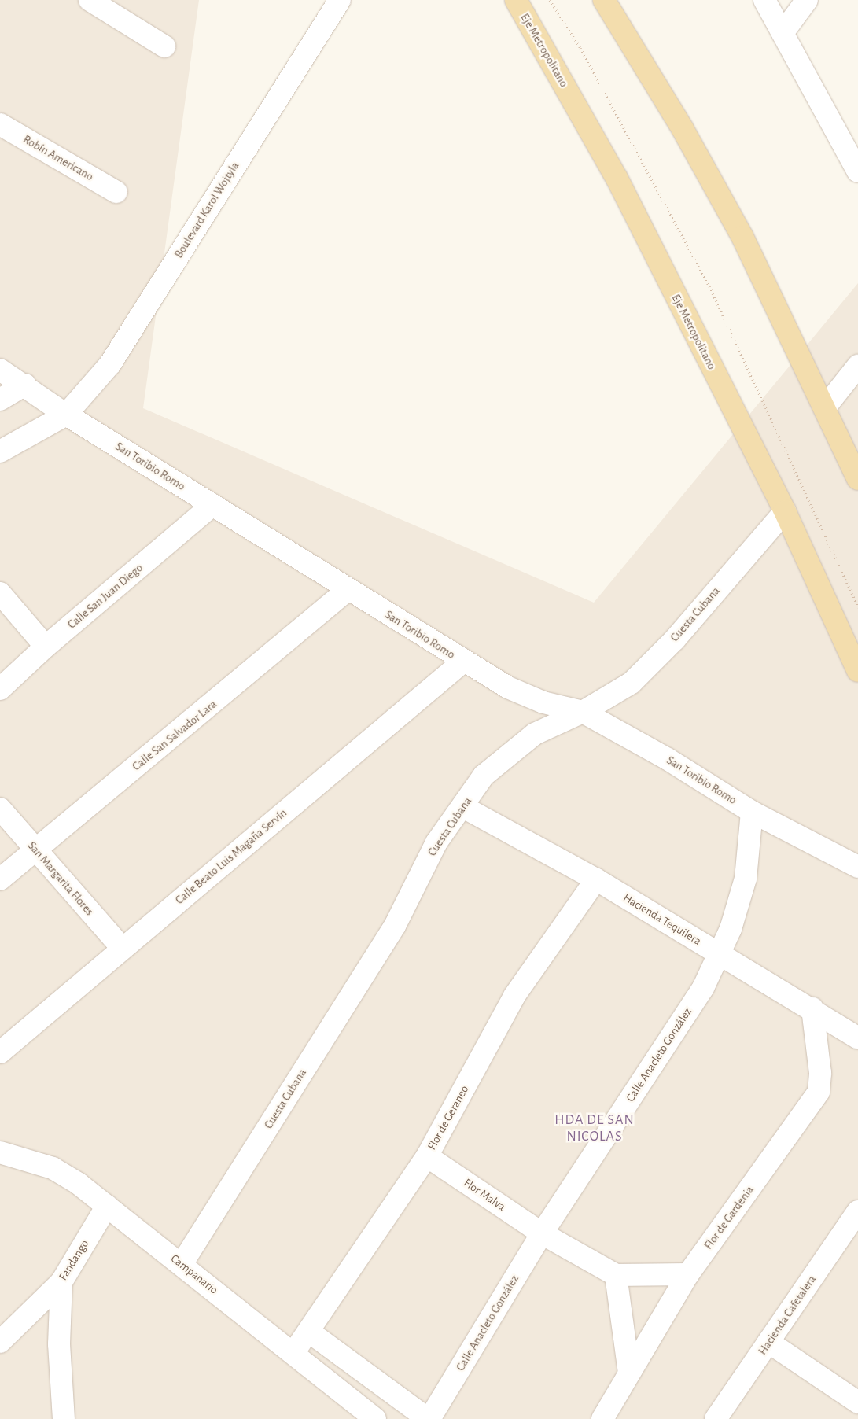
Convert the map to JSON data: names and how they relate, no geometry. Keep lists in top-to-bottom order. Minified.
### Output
{"streets":{"main road":["Eje Metropolitano"],"street":["Robín Americano","Boulevard Karol Wojtyla","San Toribio Romo","Calle San Juan Diego","Cuesta Cubana","Calle San Salvador Lara","Calle Beato Luis Magaña Servín","San Margarita Flores","Hacienda Tequilera","Calle Anacleto González","Flor de Geraneo","Flor Malva","Flor de Gardenia","Fandango","Campanario","Hacienda Cafetalera"]},"crossings":[["Eje Metropolitano","Cuesta Cubana"],["Boulevard Karol Wojtyla","San Toribio Romo"],["San Toribio Romo","Calle San Juan Diego"],["San Toribio Romo","Cuesta Cubana"],["San Toribio Romo","Calle San Salvador Lara"],["San Toribio Romo","Calle Beato Luis Magaña Servín"],["San Toribio Romo","Calle Anacleto González"],["Cuesta Cubana","Hacienda Tequilera"],["Cuesta Cubana","Campanario"],["Calle San Salvador Lara","San Margarita Flores"],["Calle Beato Luis Magaña Servín","San Margarita Flores"],["Hacienda Tequilera","Calle Anacleto González"],["Hacienda Tequilera","Flor de Geraneo"],["Hacienda Tequilera","Flor de Gardenia"],["Calle Anacleto González","Flor Malva"],["Flor de Geraneo","Flor Malva"],["Flor de Geraneo","Campanario"],["Fandango","Campanario"]],"districts":["HDA DE SAN NICOLAS"]}
